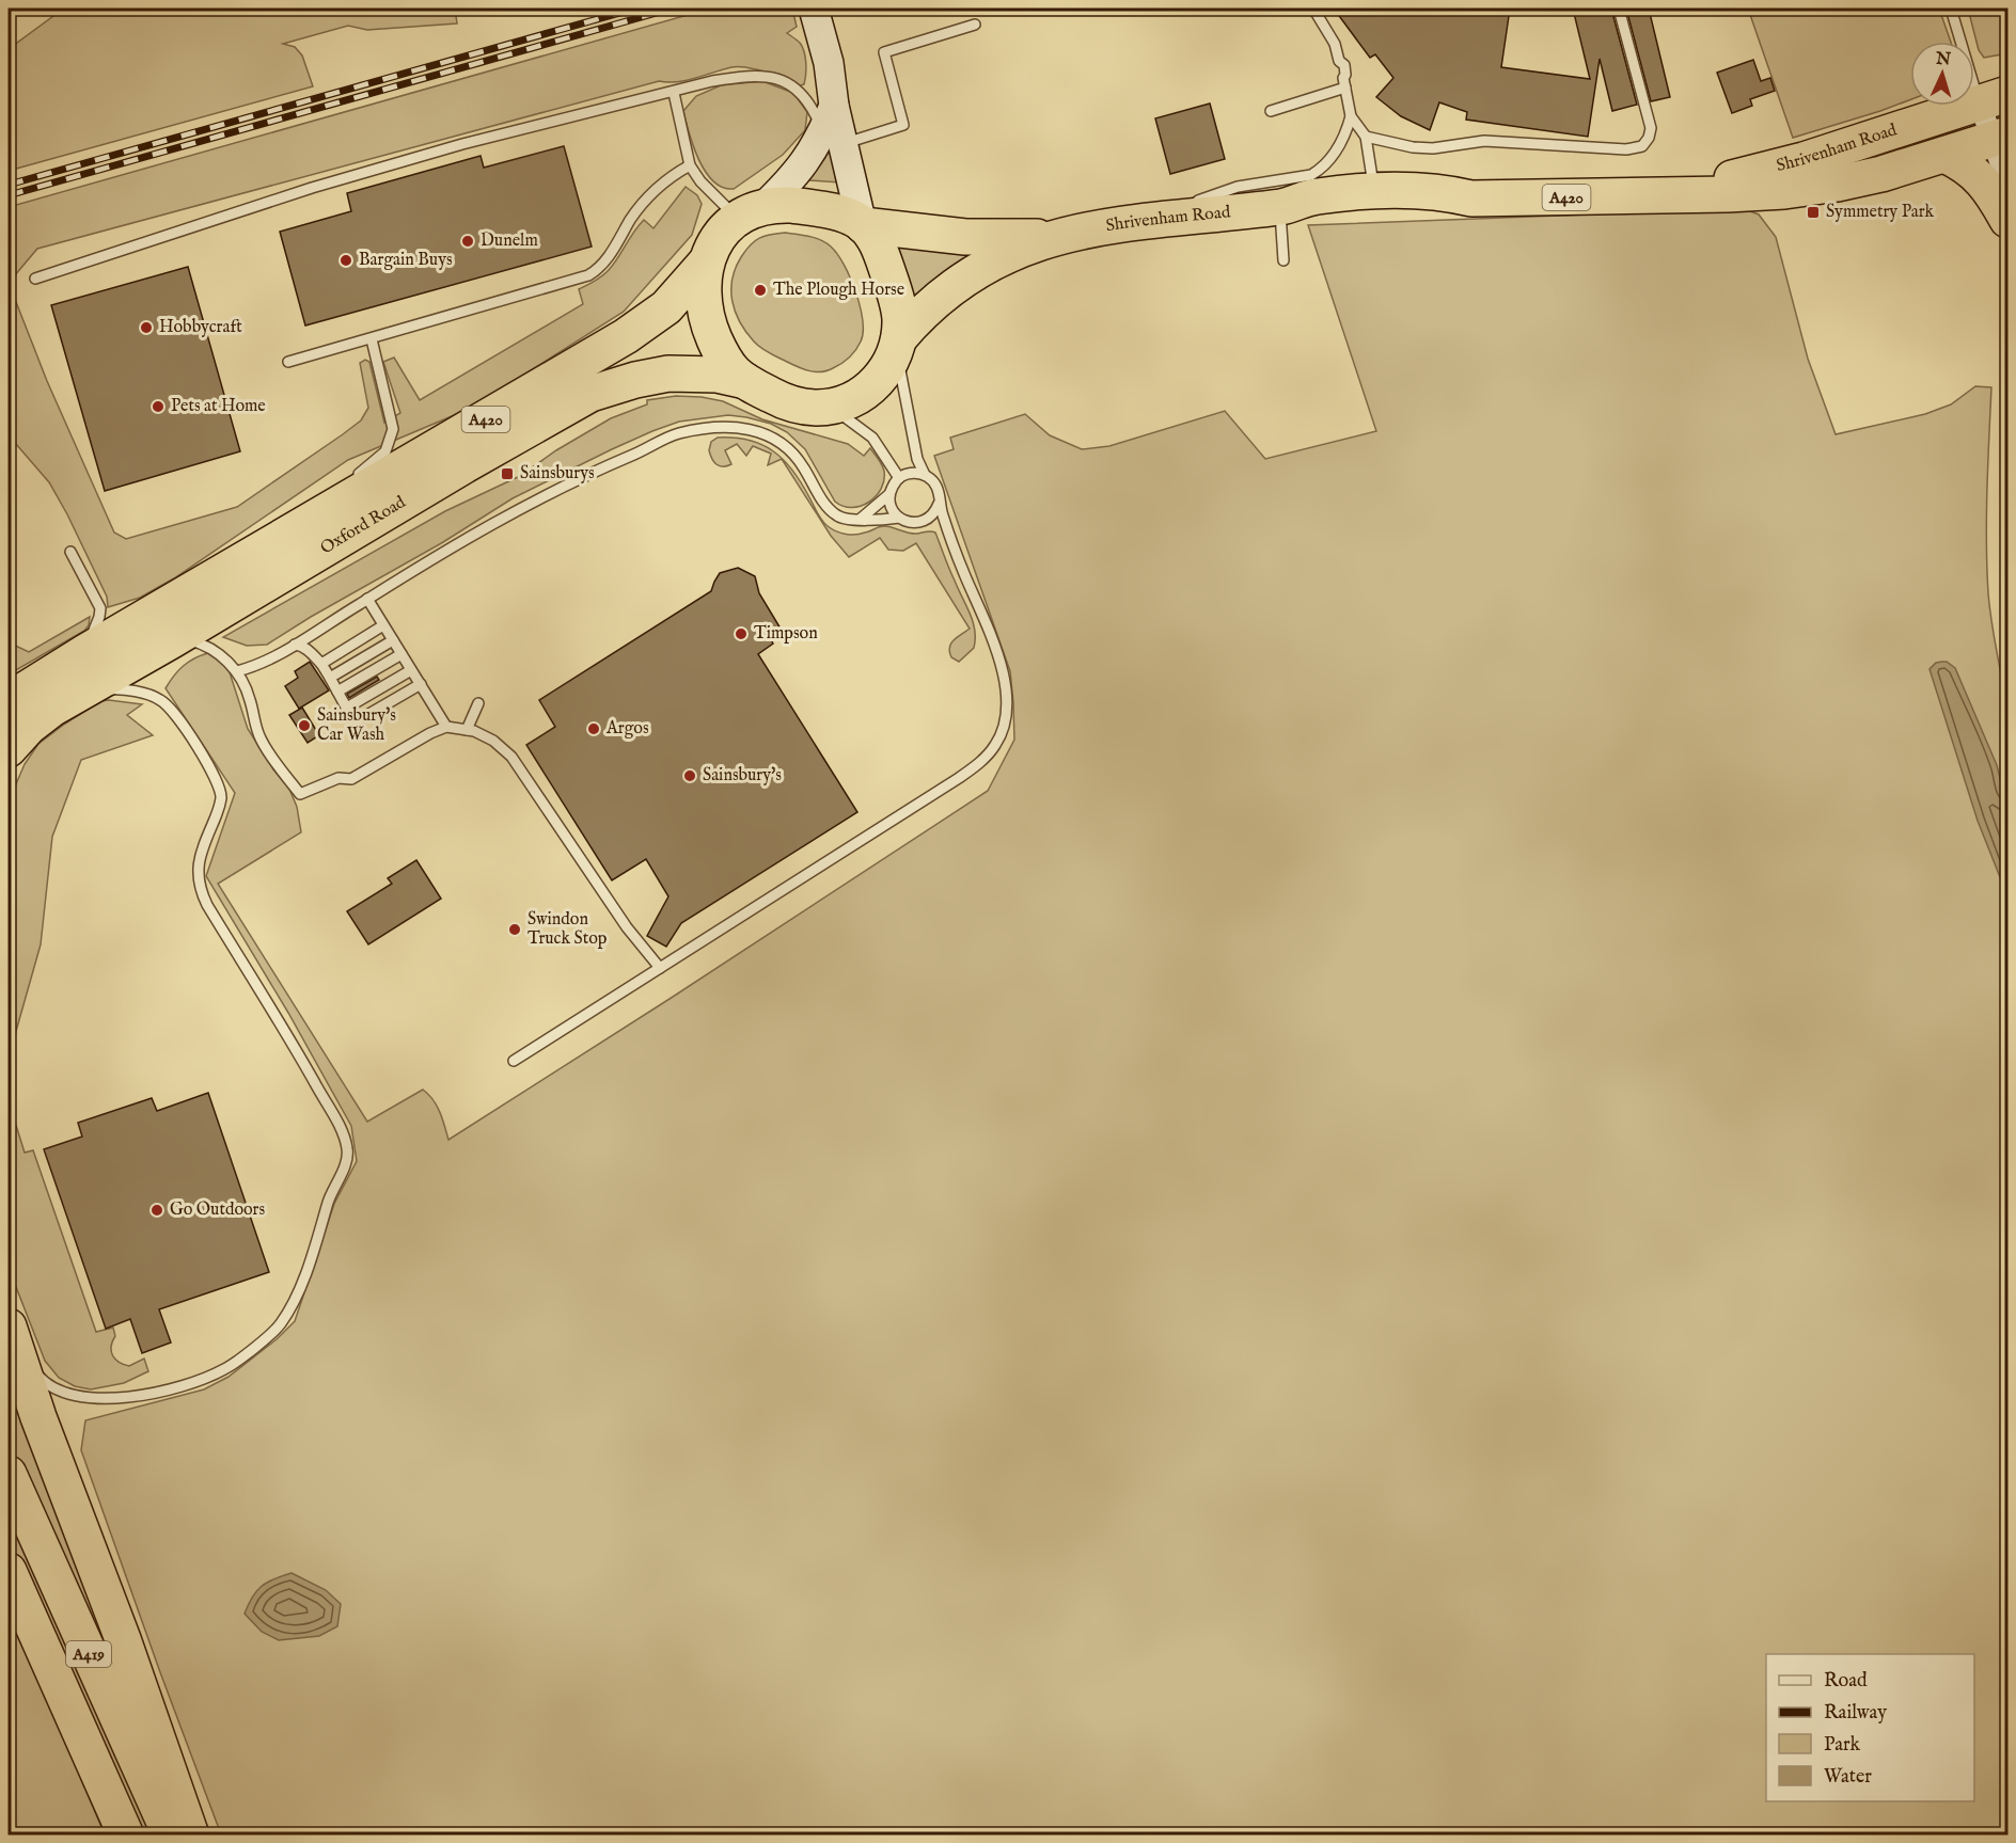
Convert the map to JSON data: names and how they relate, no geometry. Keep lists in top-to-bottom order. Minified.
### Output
{"streets":{"highway":["Shrivenham Road","A420","Oxford Road","A419"]},"crossings":[["Shrivenham Road","A420"],["Shrivenham Road","Oxford Road"],["A420","Oxford Road"]],"places":{"transit":["Symmetry Park","Sainsburys"],"other":["Dunelm","Bargain Buys","The Plough Horse","Hobbycraft","Pets at Home","Timpson","Sainsbury's Car Wash","Argos","Sainsbury's","Swindon Truck Stop","Go Outdoors"]},"legend":["Road","Railway","Park","Water"],"north":"top"}
